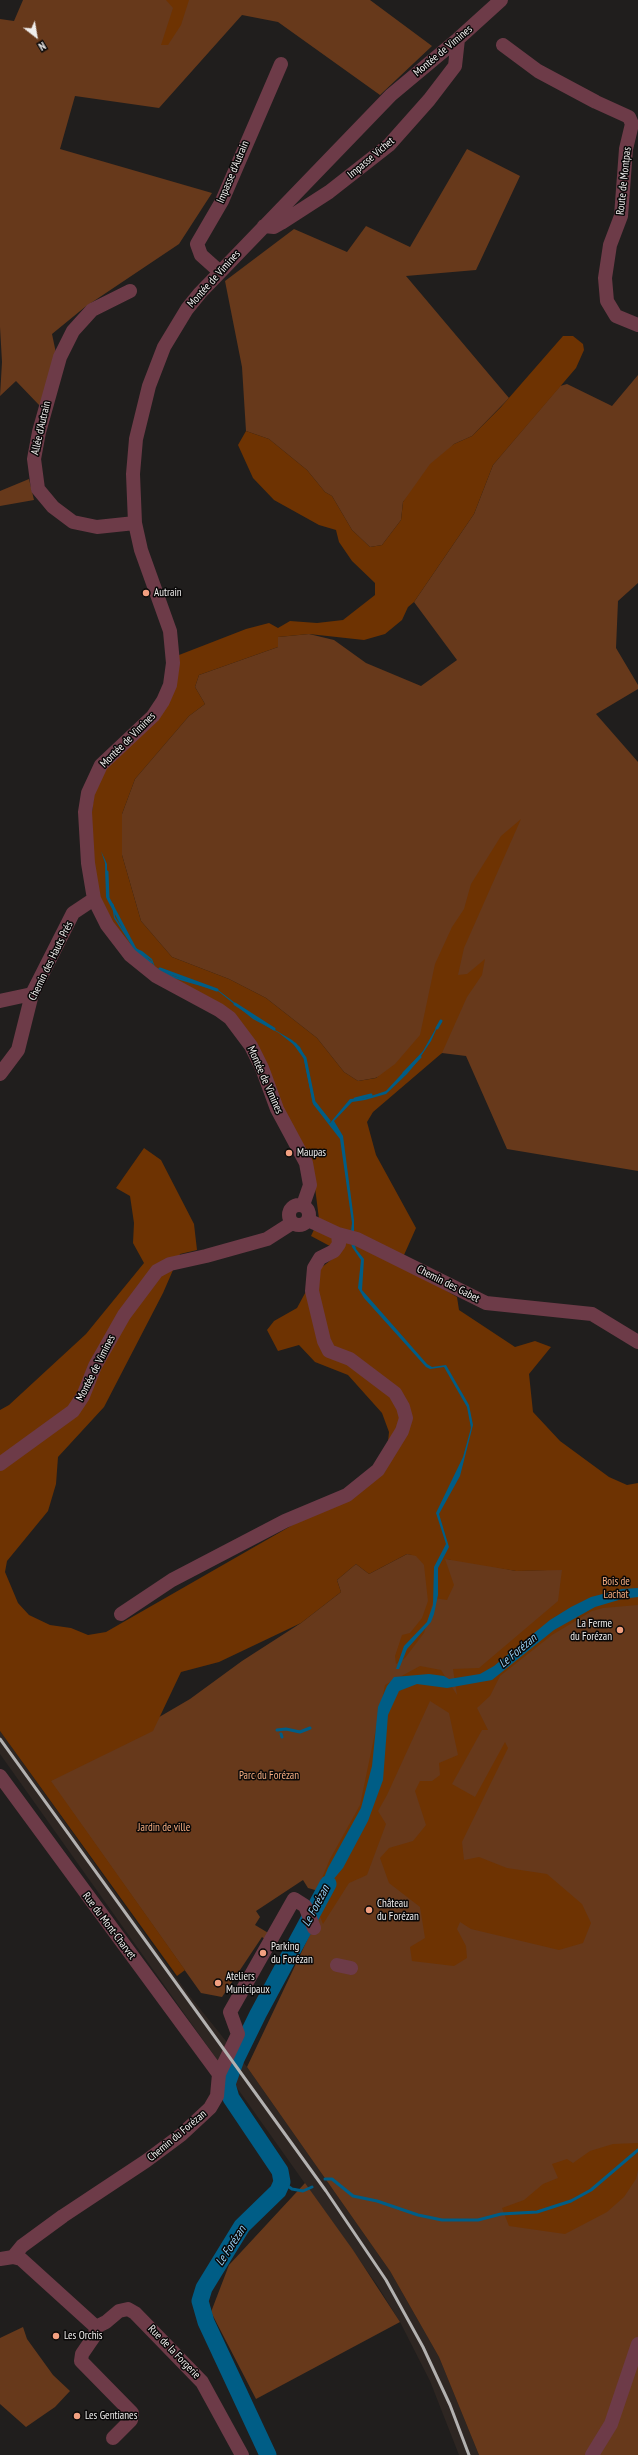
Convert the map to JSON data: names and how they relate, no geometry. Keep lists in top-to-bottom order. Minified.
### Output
{"streets":{"street":["Montée de Vimines","Impasse Vichet","Impasse d'Autrain","Route de Montpas","Allée d'Autrain","Chemin des Hauts Prés","Chemin des Gabet","Rue du Mont-Charvet","Chemin du Forézan","Rue de la Forgerie"]},"crossings":[["Montée de Vimines","Impasse Vichet"],["Montée de Vimines","Impasse d'Autrain"],["Montée de Vimines","Allée d'Autrain"],["Montée de Vimines","Chemin des Hauts Prés"],["Montée de Vimines","Chemin des Gabet"],["Rue du Mont-Charvet","Chemin du Forézan"]],"water":["Le Forézan"],"parks":["Bois de Lachat","Parc du Forézan","Jardin de ville"],"places":["Autrain","Maupas","La Ferme du Forézan","Château du Forézan","Parking du Forézan","Ateliers Municipaux","Les Orchis","Les Gentianes"],"north":"bottom right"}
